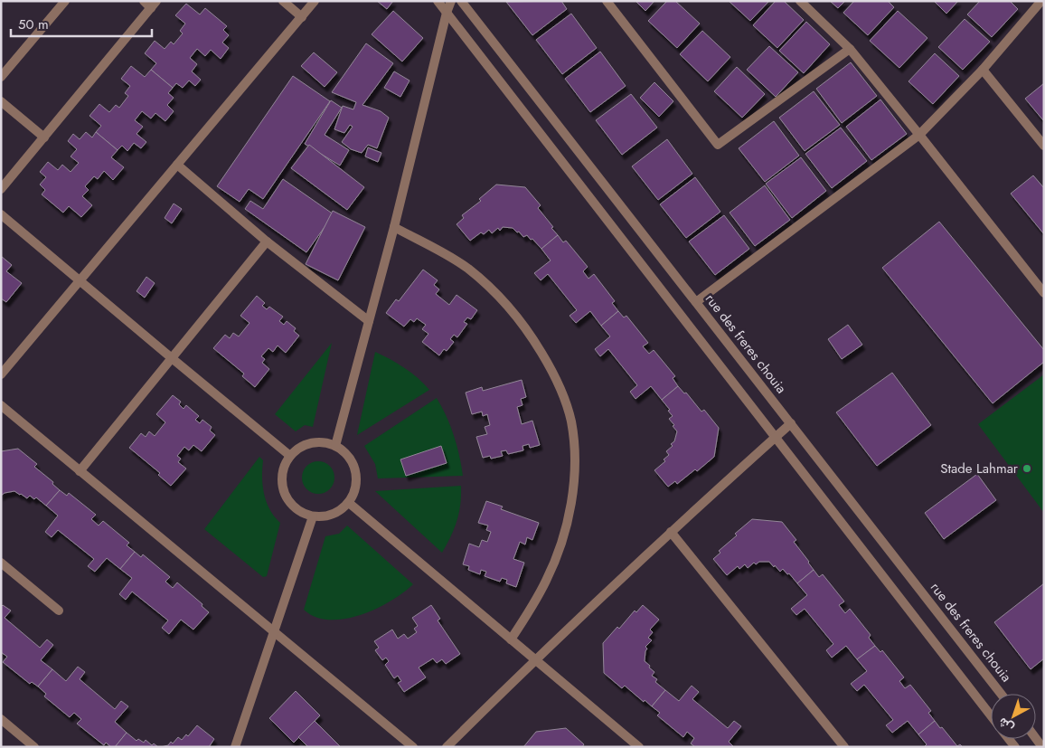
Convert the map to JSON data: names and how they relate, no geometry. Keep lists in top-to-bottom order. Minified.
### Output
{"streets":{"street":["rue des freres chouia"]},"places":["Stade Lahmar"],"scale_bar":"50 m","north":"bottom left"}
